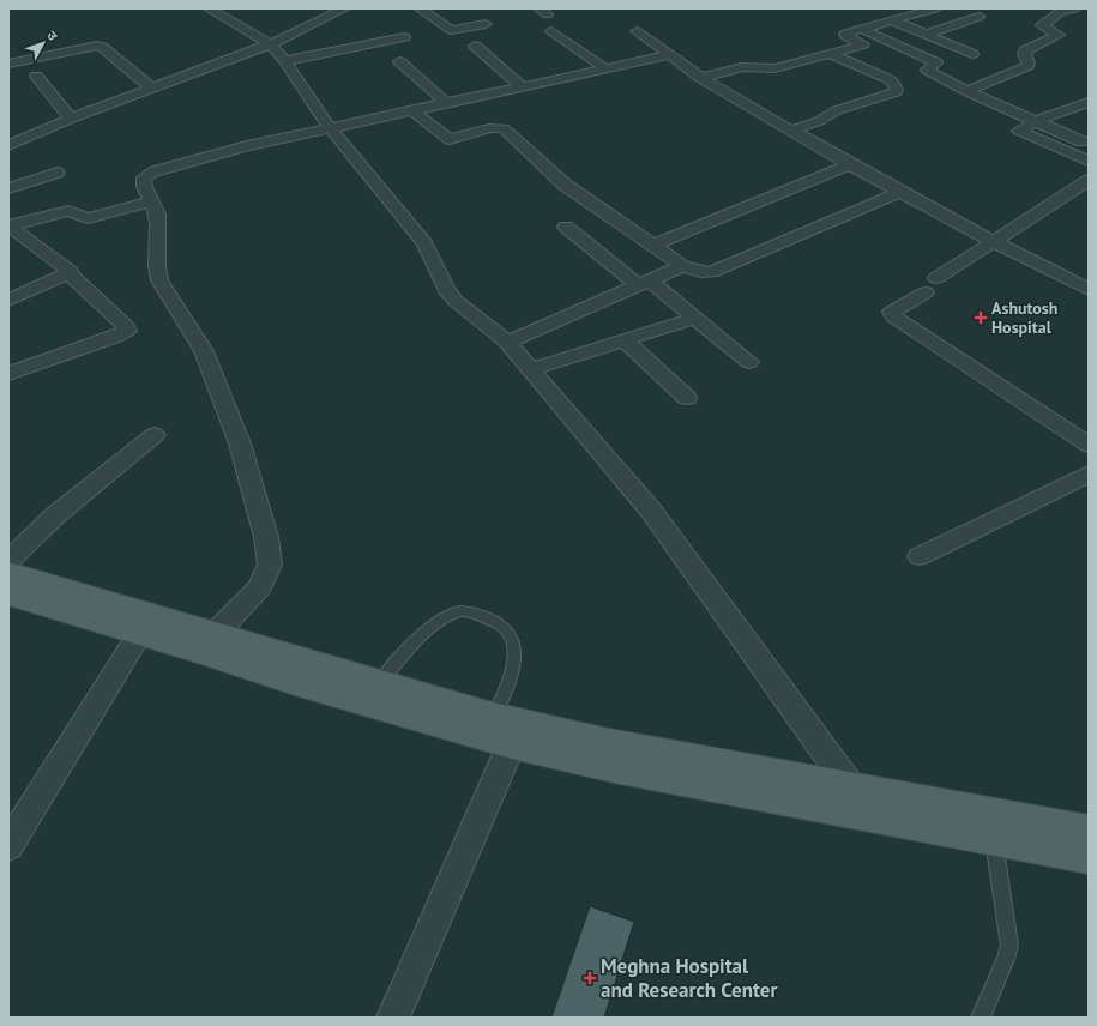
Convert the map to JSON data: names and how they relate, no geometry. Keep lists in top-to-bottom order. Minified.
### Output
{"places":{"health":["Ashutosh Hospital","Meghna Hospital and Research Center"]},"north":"top right"}
